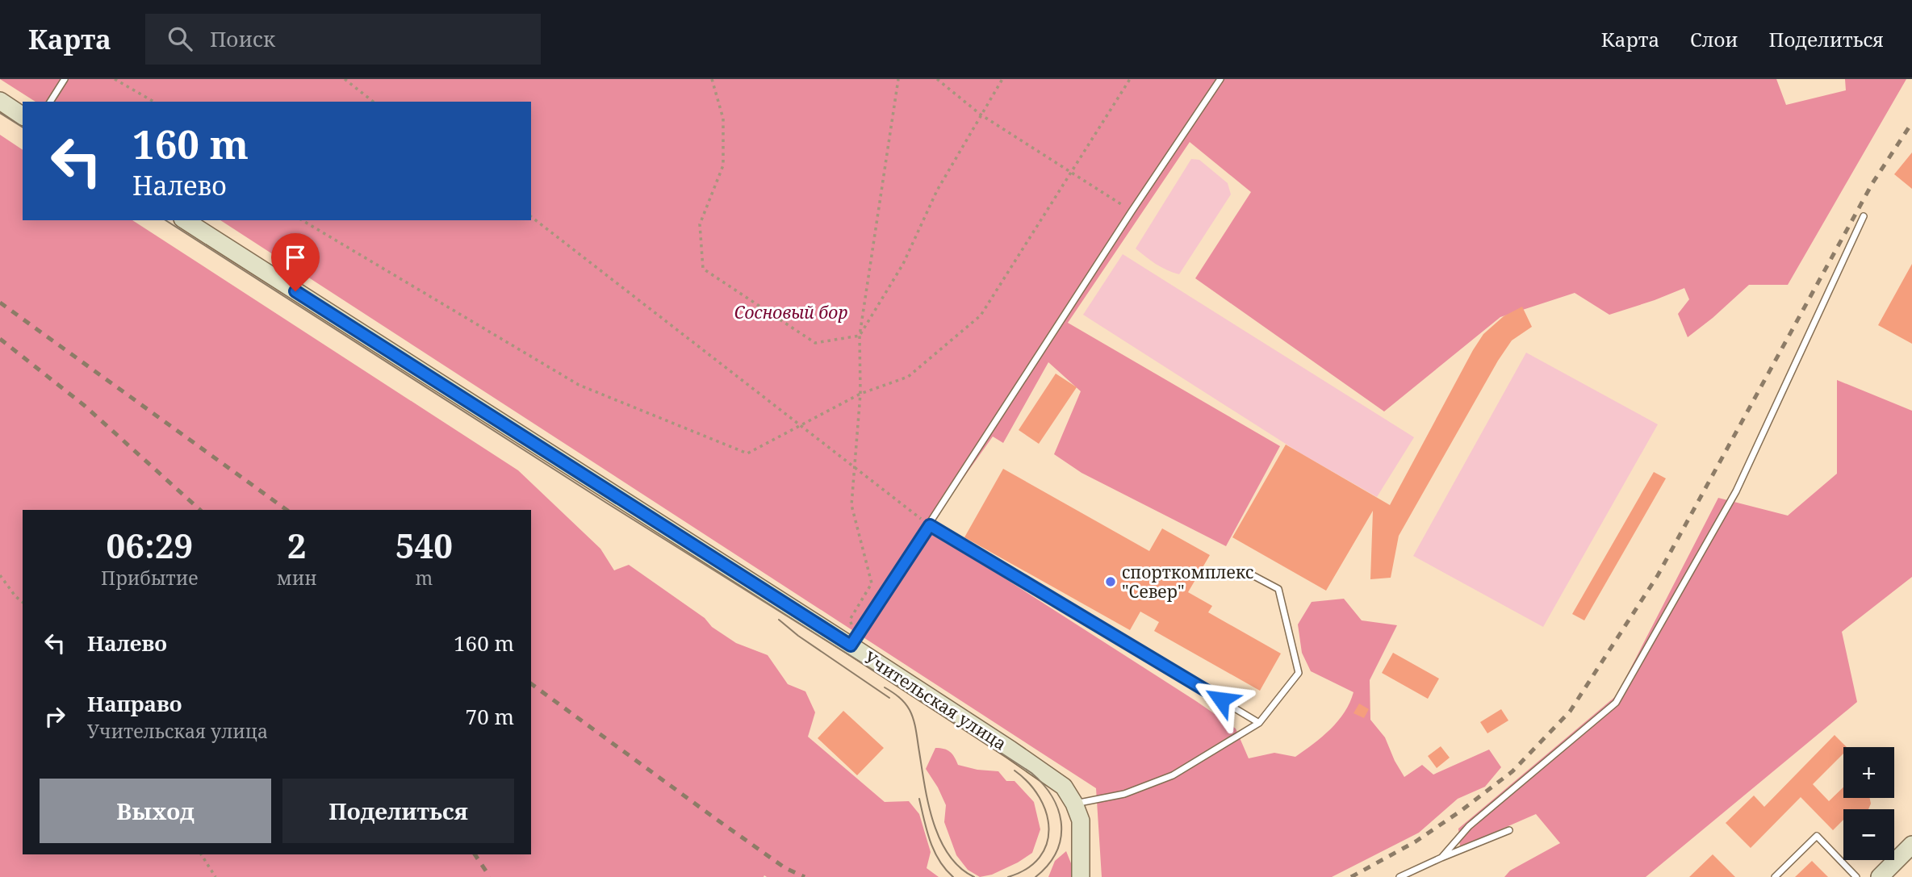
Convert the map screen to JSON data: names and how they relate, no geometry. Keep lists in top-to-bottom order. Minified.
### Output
{"streets":{"main road":["Учительская улица"]},"parks":["Сосновый бор"],"places":["спорткомплекс \"Север\""],"page":{"header":"Карта","search":"Поиск","nav":["Карта","Слои","Поделиться"],"turn":["160 m","Налево"],"eta":["06:29","Прибытие","2","мин","540","m"],"list":[{"name":"Налево","value":"160 m"},{"name":"Направо","note":"Учительская улица","value":"70 m"}],"map_buttons":["+","−"],"buttons":["Выход","Поделиться"]}}
